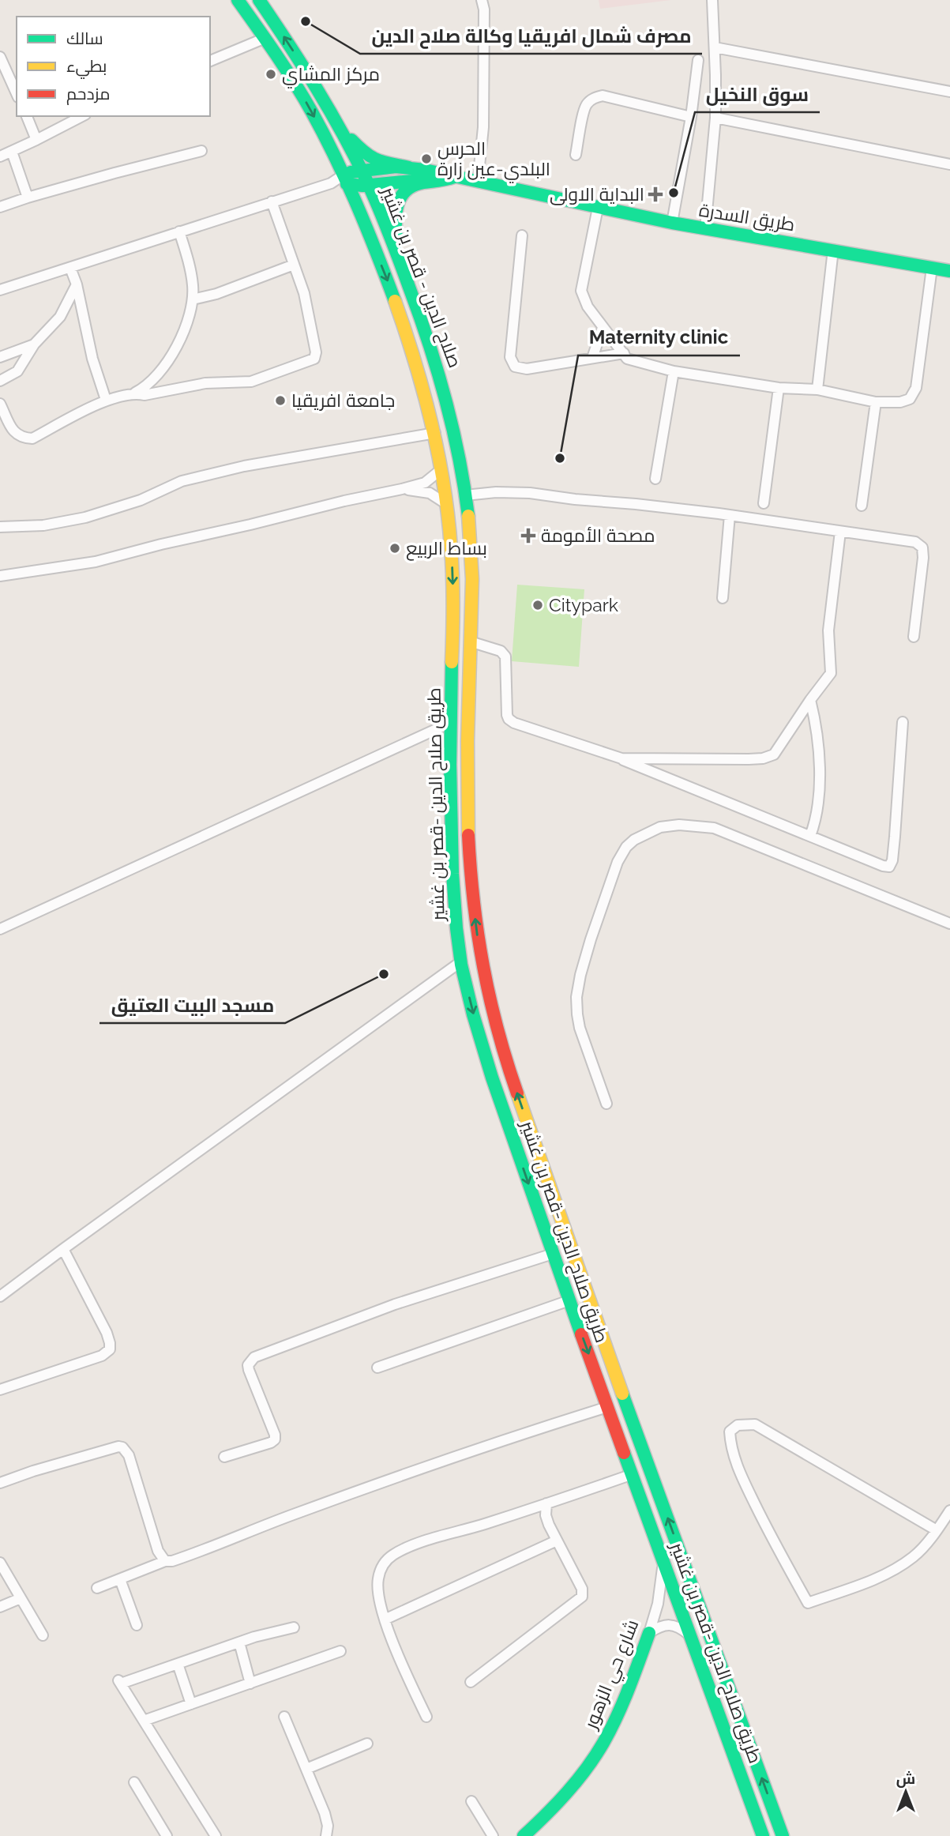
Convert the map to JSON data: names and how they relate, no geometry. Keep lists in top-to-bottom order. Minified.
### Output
{"streets":{"main road":["طريق السدرة","صلاح الدين - قصر بن غشير","طريق صلاح الدين -قصر بن غشير","شارع حي الزهور"]},"crossings":[["طريق صلاح الدين -قصر بن غشير","شارع حي الزهور"]],"one_way":["صلاح الدين - قصر بن غشير","طريق صلاح الدين -قصر بن غشير"],"places":{"other":["مصرف شمال افريقيا وكالة صلاح الدين","مركز المشاي","الحرس البلدي-عين زارة","سوق النخيل","جامعة افريقيا","Maternity clinic","بساط الربيع","Citypark","مسجد البيت العتيق"],"health":["البداية الاولى","مصحة الأمومة"]},"legend":["سالك","بطيء","مزدحم"],"north":"top"}
